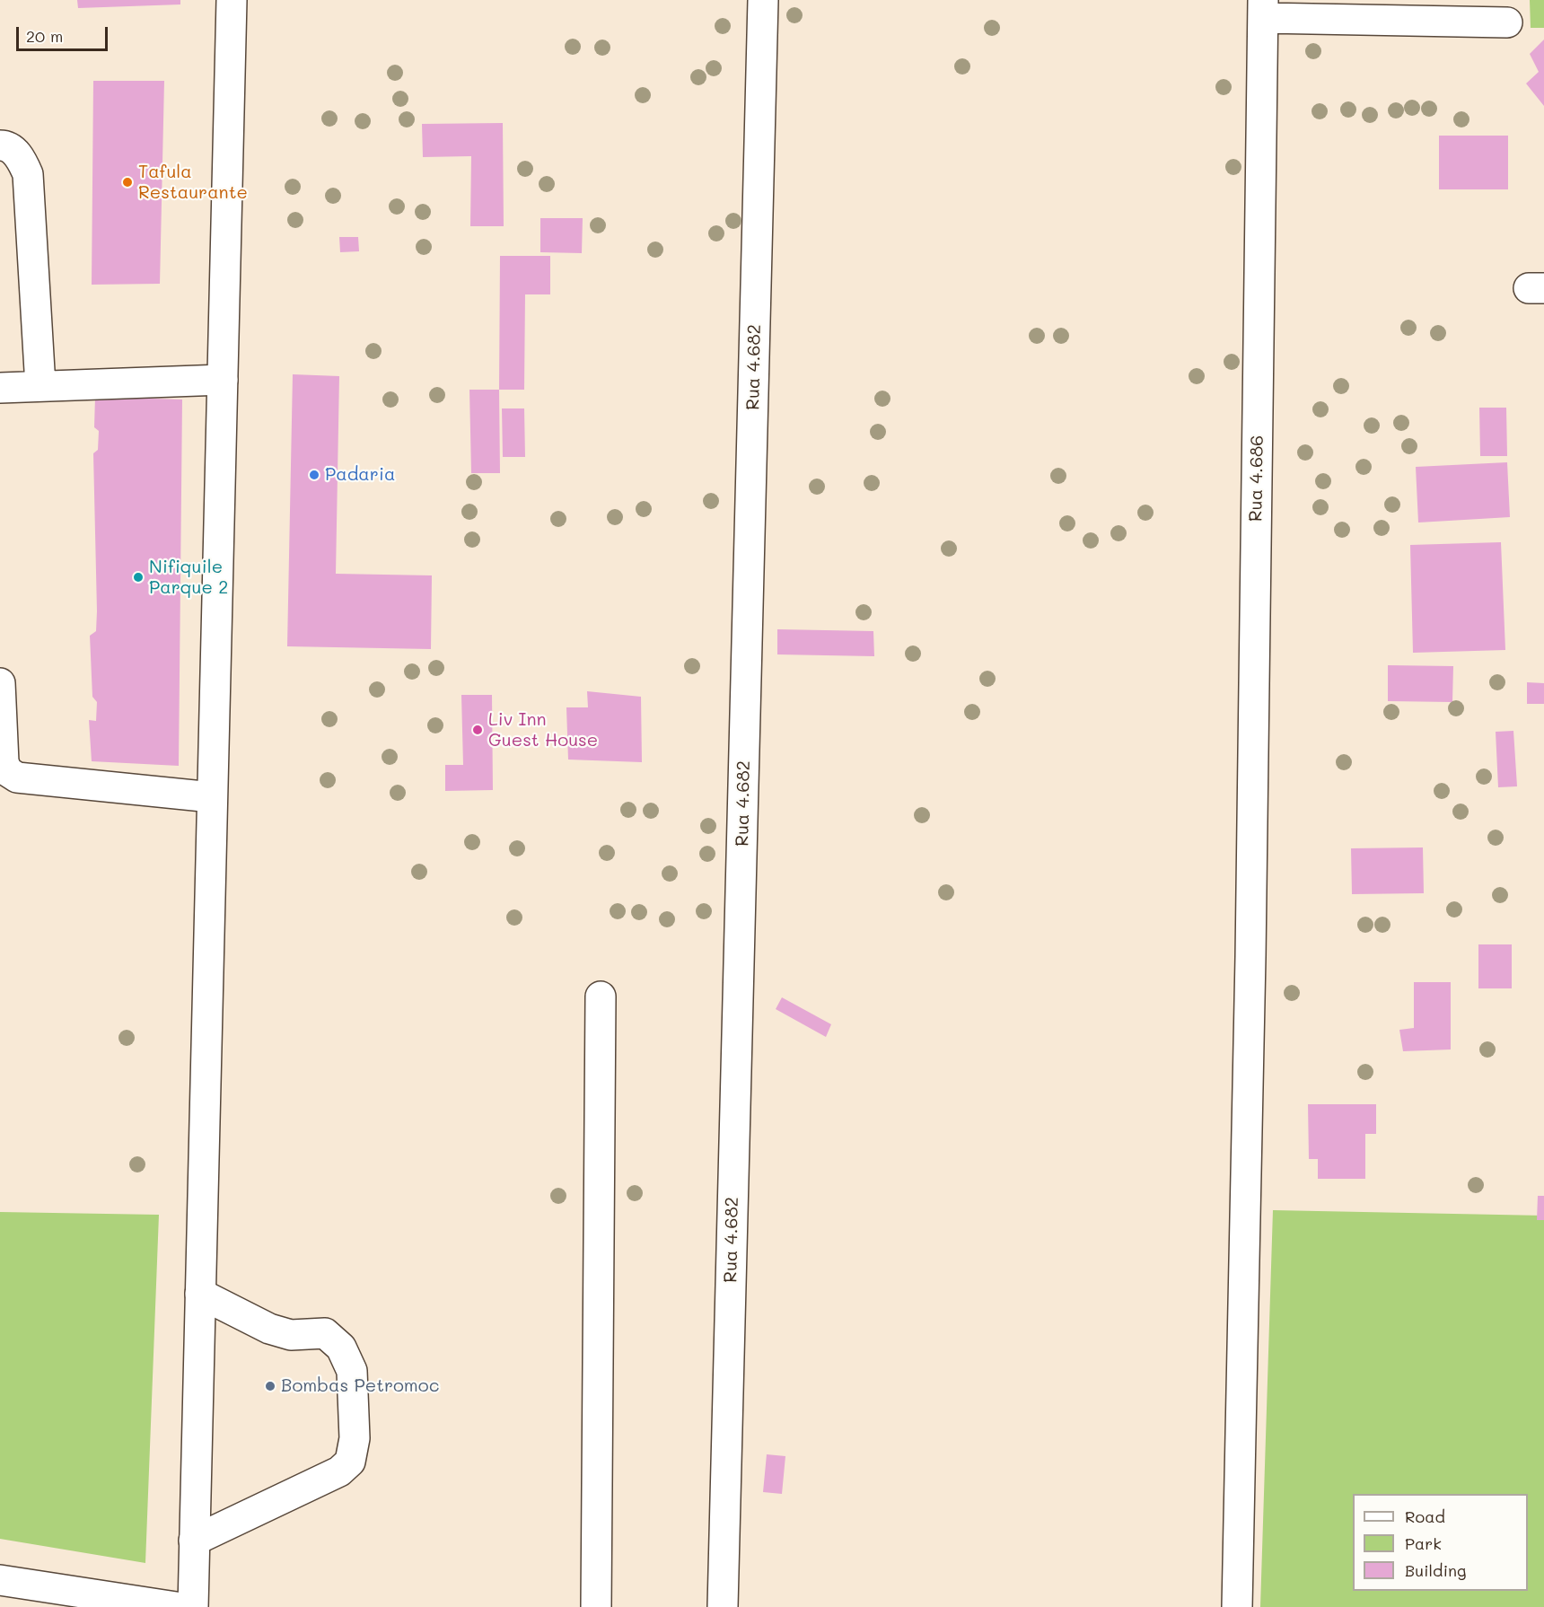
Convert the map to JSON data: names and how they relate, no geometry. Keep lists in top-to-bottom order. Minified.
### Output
{"streets":{"street":["Rua 4.682","Rua 4.686"]},"places":["Tafula Restaurante","Padaria","Nifiquile Parque 2","Liv Inn Guest House","Bombas Petromoc"],"legend":["Road","Park","Building"],"scale_bar":"20 m"}
